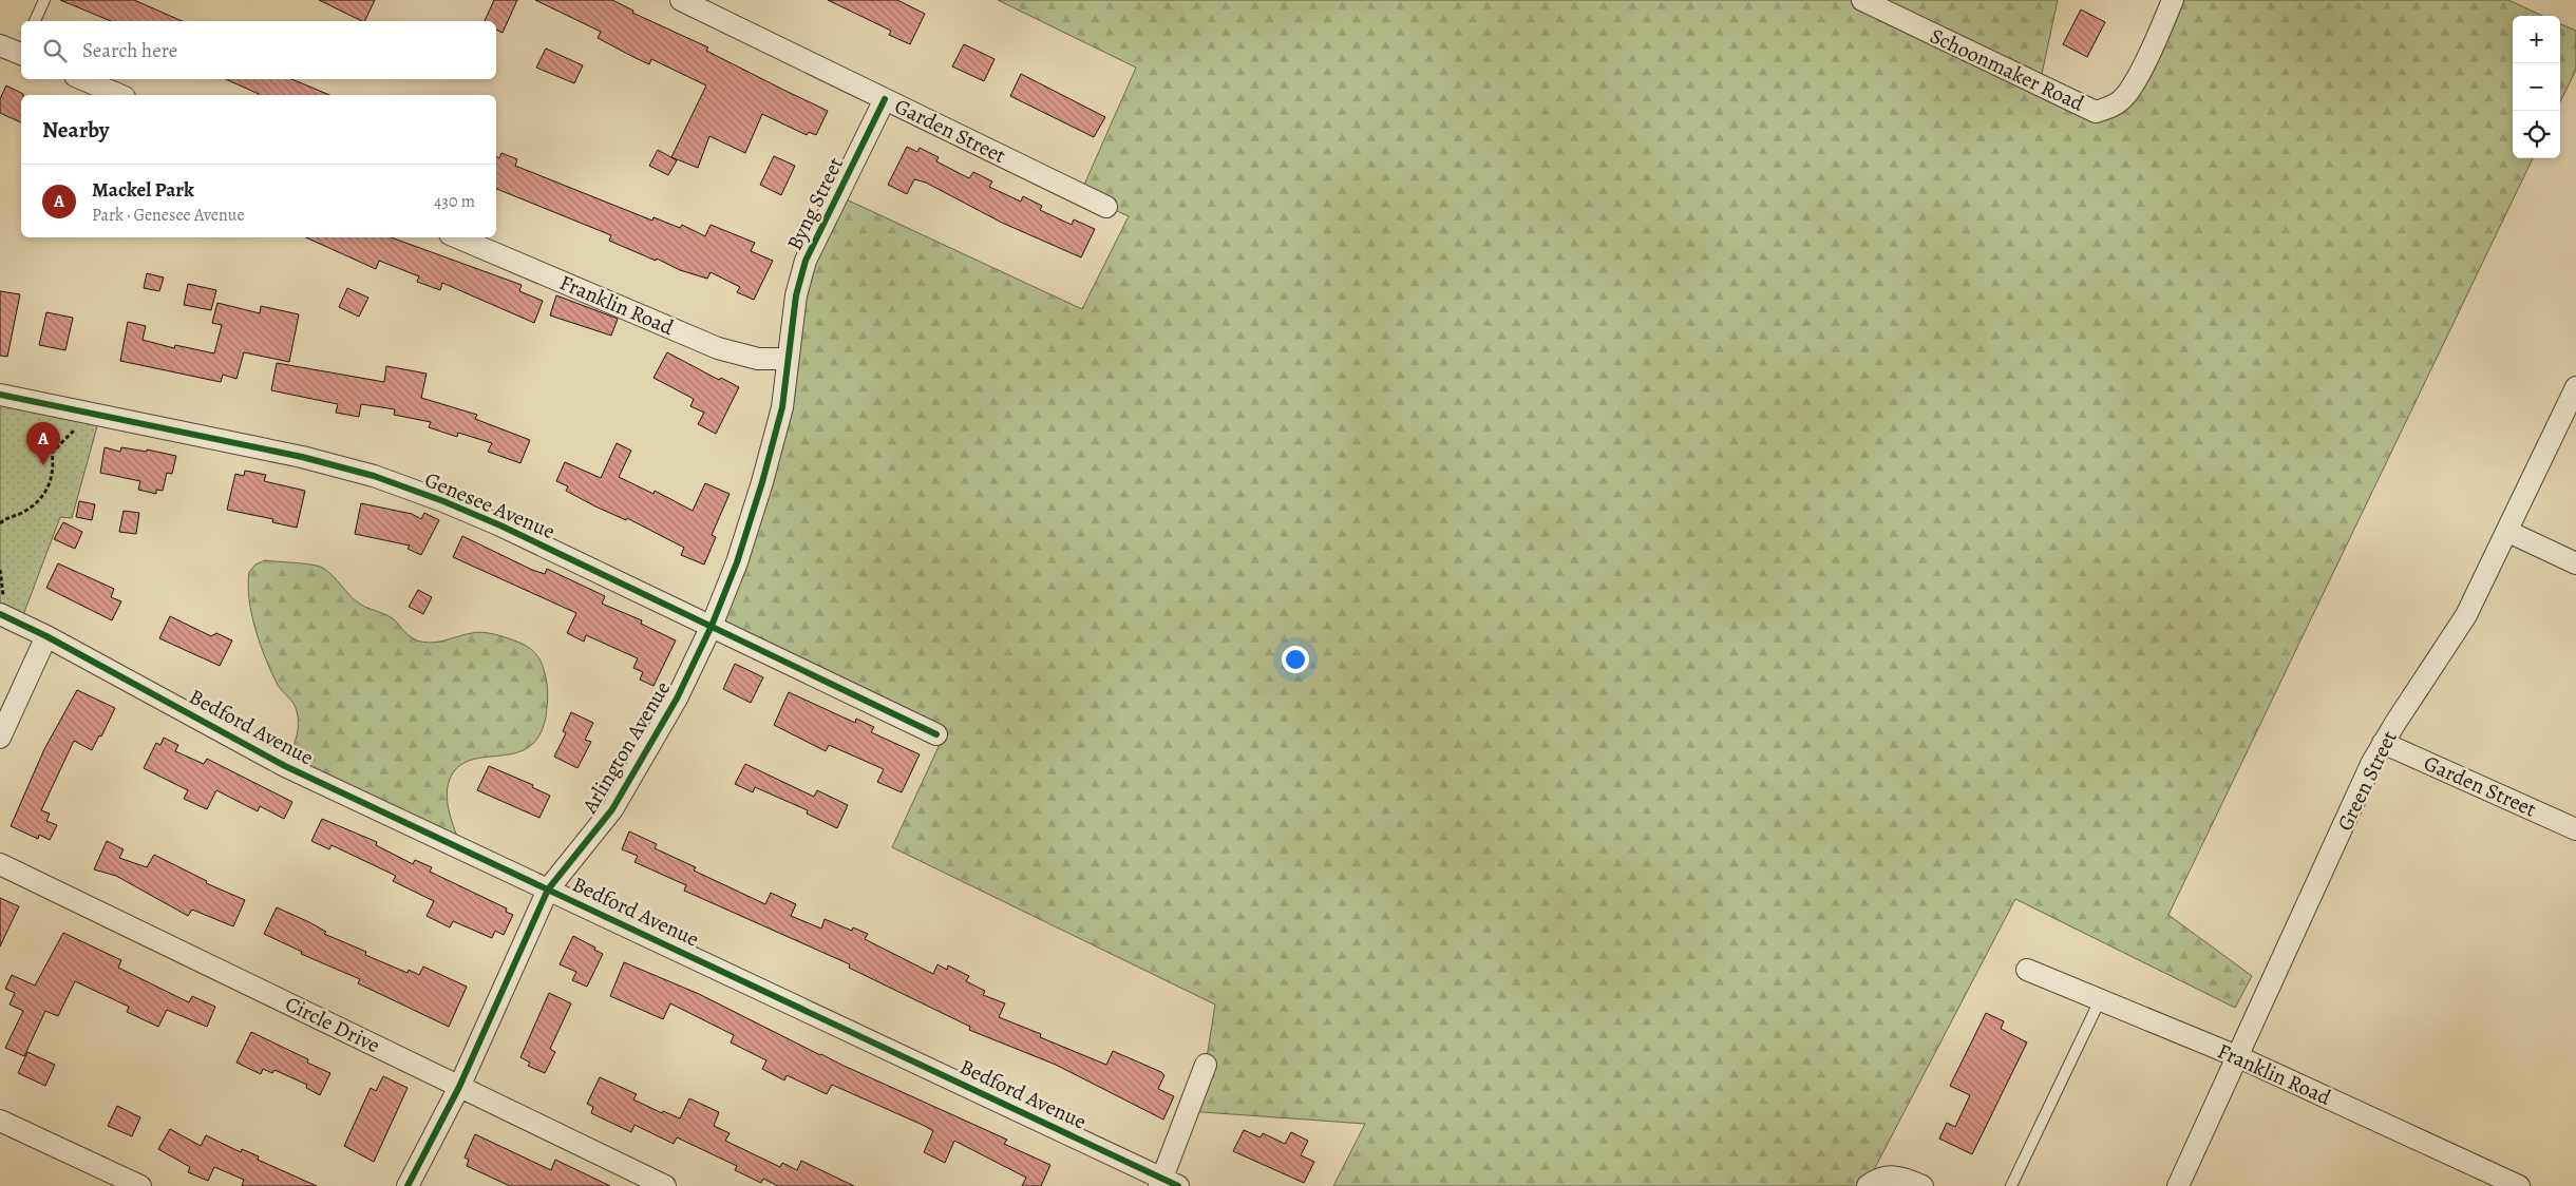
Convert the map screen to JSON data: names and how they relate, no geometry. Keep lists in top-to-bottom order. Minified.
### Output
{"streets":{"street":["Schoonmaker Road","Garden Street","Byng Street","Franklin Road","Genesee Avenue","Bedford Avenue","Arlington Avenue","Green Street","Circle Drive"]},"crossings":[["Garden Street","Byng Street"],["Garden Street","Green Street"],["Byng Street","Franklin Road"],["Byng Street","Arlington Avenue"],["Franklin Road","Arlington Avenue"],["Franklin Road","Green Street"],["Genesee Avenue","Arlington Avenue"],["Bedford Avenue","Arlington Avenue"],["Arlington Avenue","Circle Drive"]],"page":{"map_buttons":["+","−"],"search":"Search here","heading":"Nearby","list":[{"mark":"A","name":"Mackel Park","note":"Park · Genesee Avenue","value":"430 m"}],"pins":"A"}}
